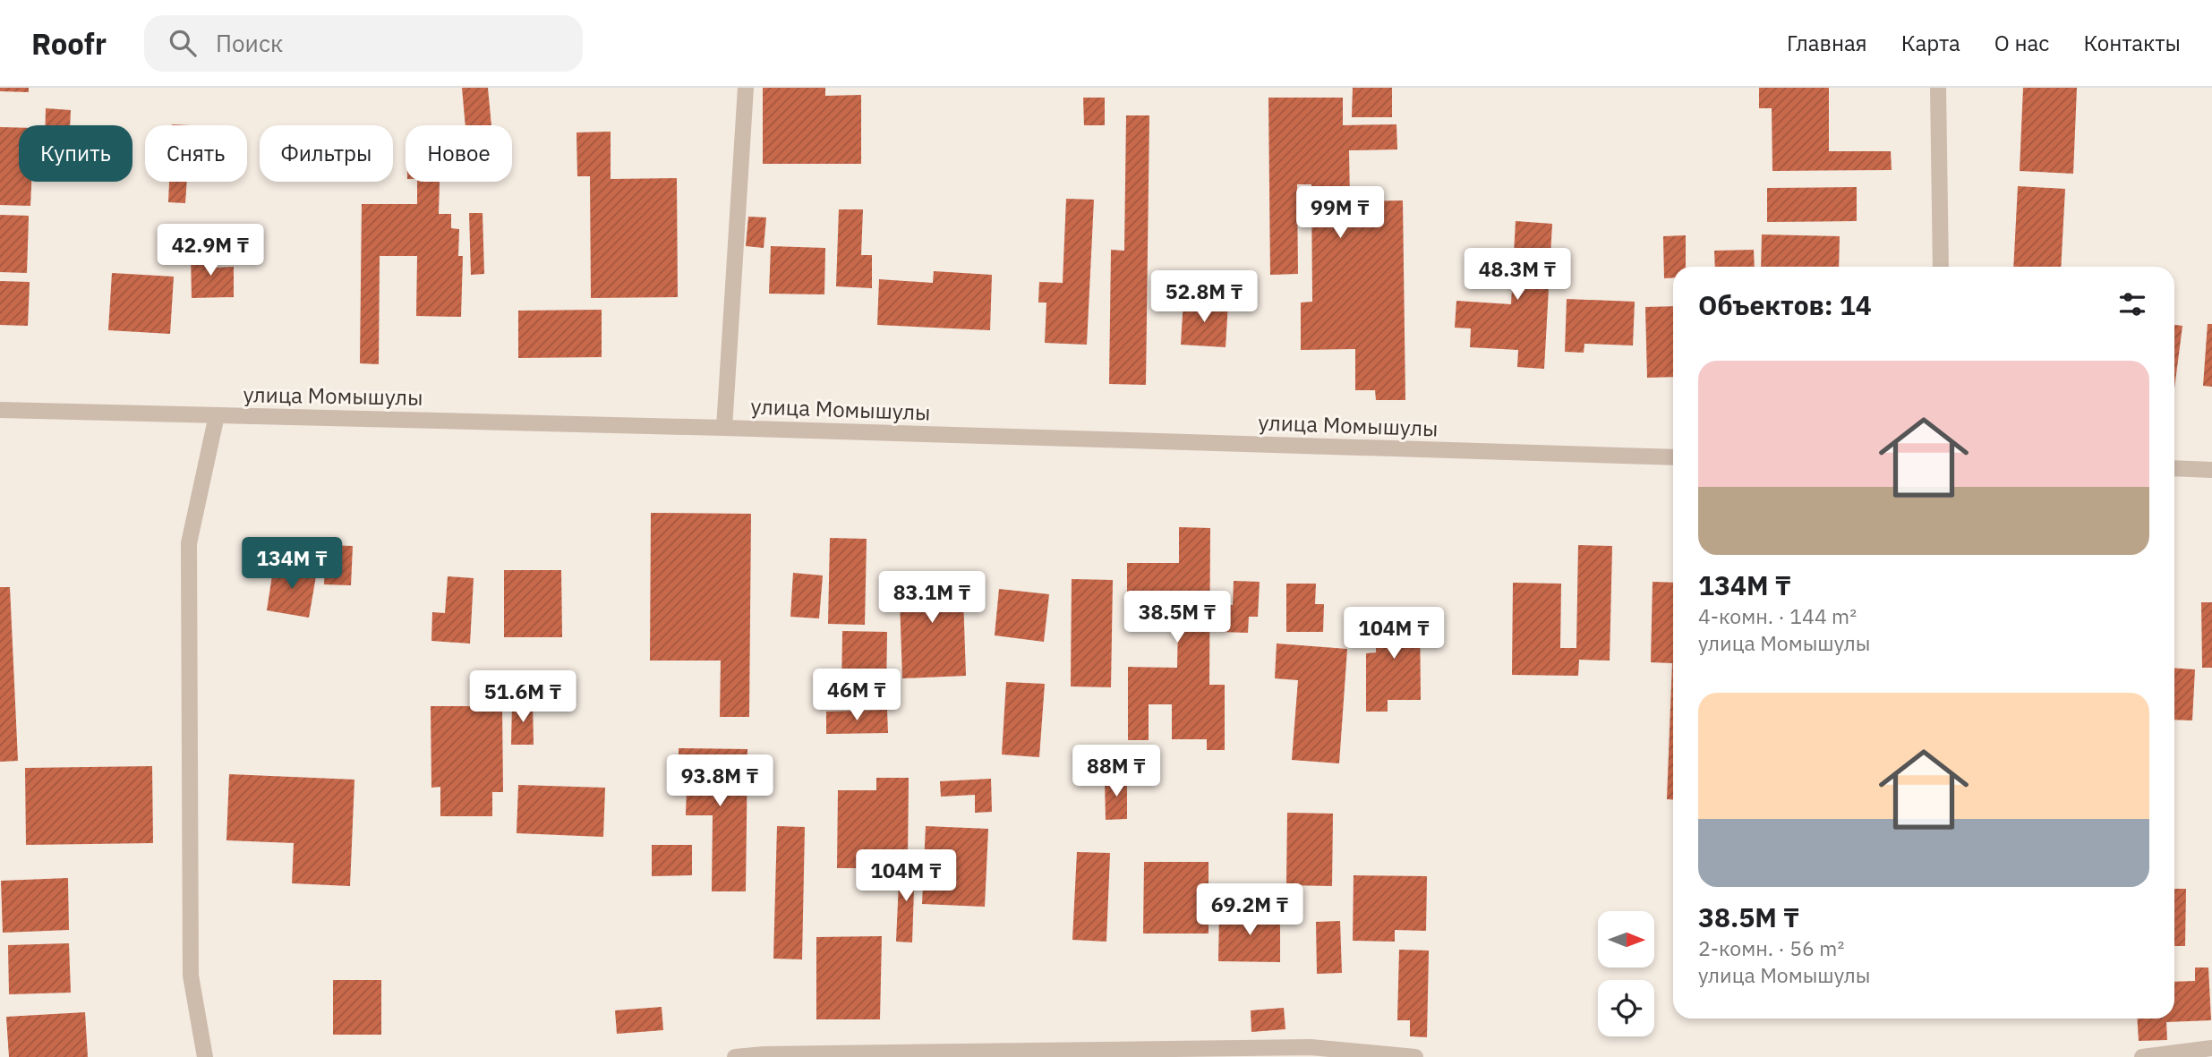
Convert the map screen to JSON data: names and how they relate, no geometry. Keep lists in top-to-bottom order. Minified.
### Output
{"streets":{"street":["улица Момышулы"]},"north":"right","page":{"header":"Roofr","search":"Поиск","nav":["Главная","Карта","О нас","Контакты"],"chip":["Купить","Снять","Фильтры","Новое"],"price":["99M ₸","42.9M ₸","48.3M ₸","52.8M ₸","134M ₸","83.1M ₸","38.5M ₸","104M ₸","46M ₸","51.6M ₸","88M ₸","93.8M ₸","104M ₸","69.2M ₸"],"heading":"Объектов: 14","list":[{"name":"134M ₸","note":"4-комн. · 144 m² · улица Момышулы"},{"name":"38.5M ₸","note":"2-комн. · 56 m² · улица Момышулы"}]}}
